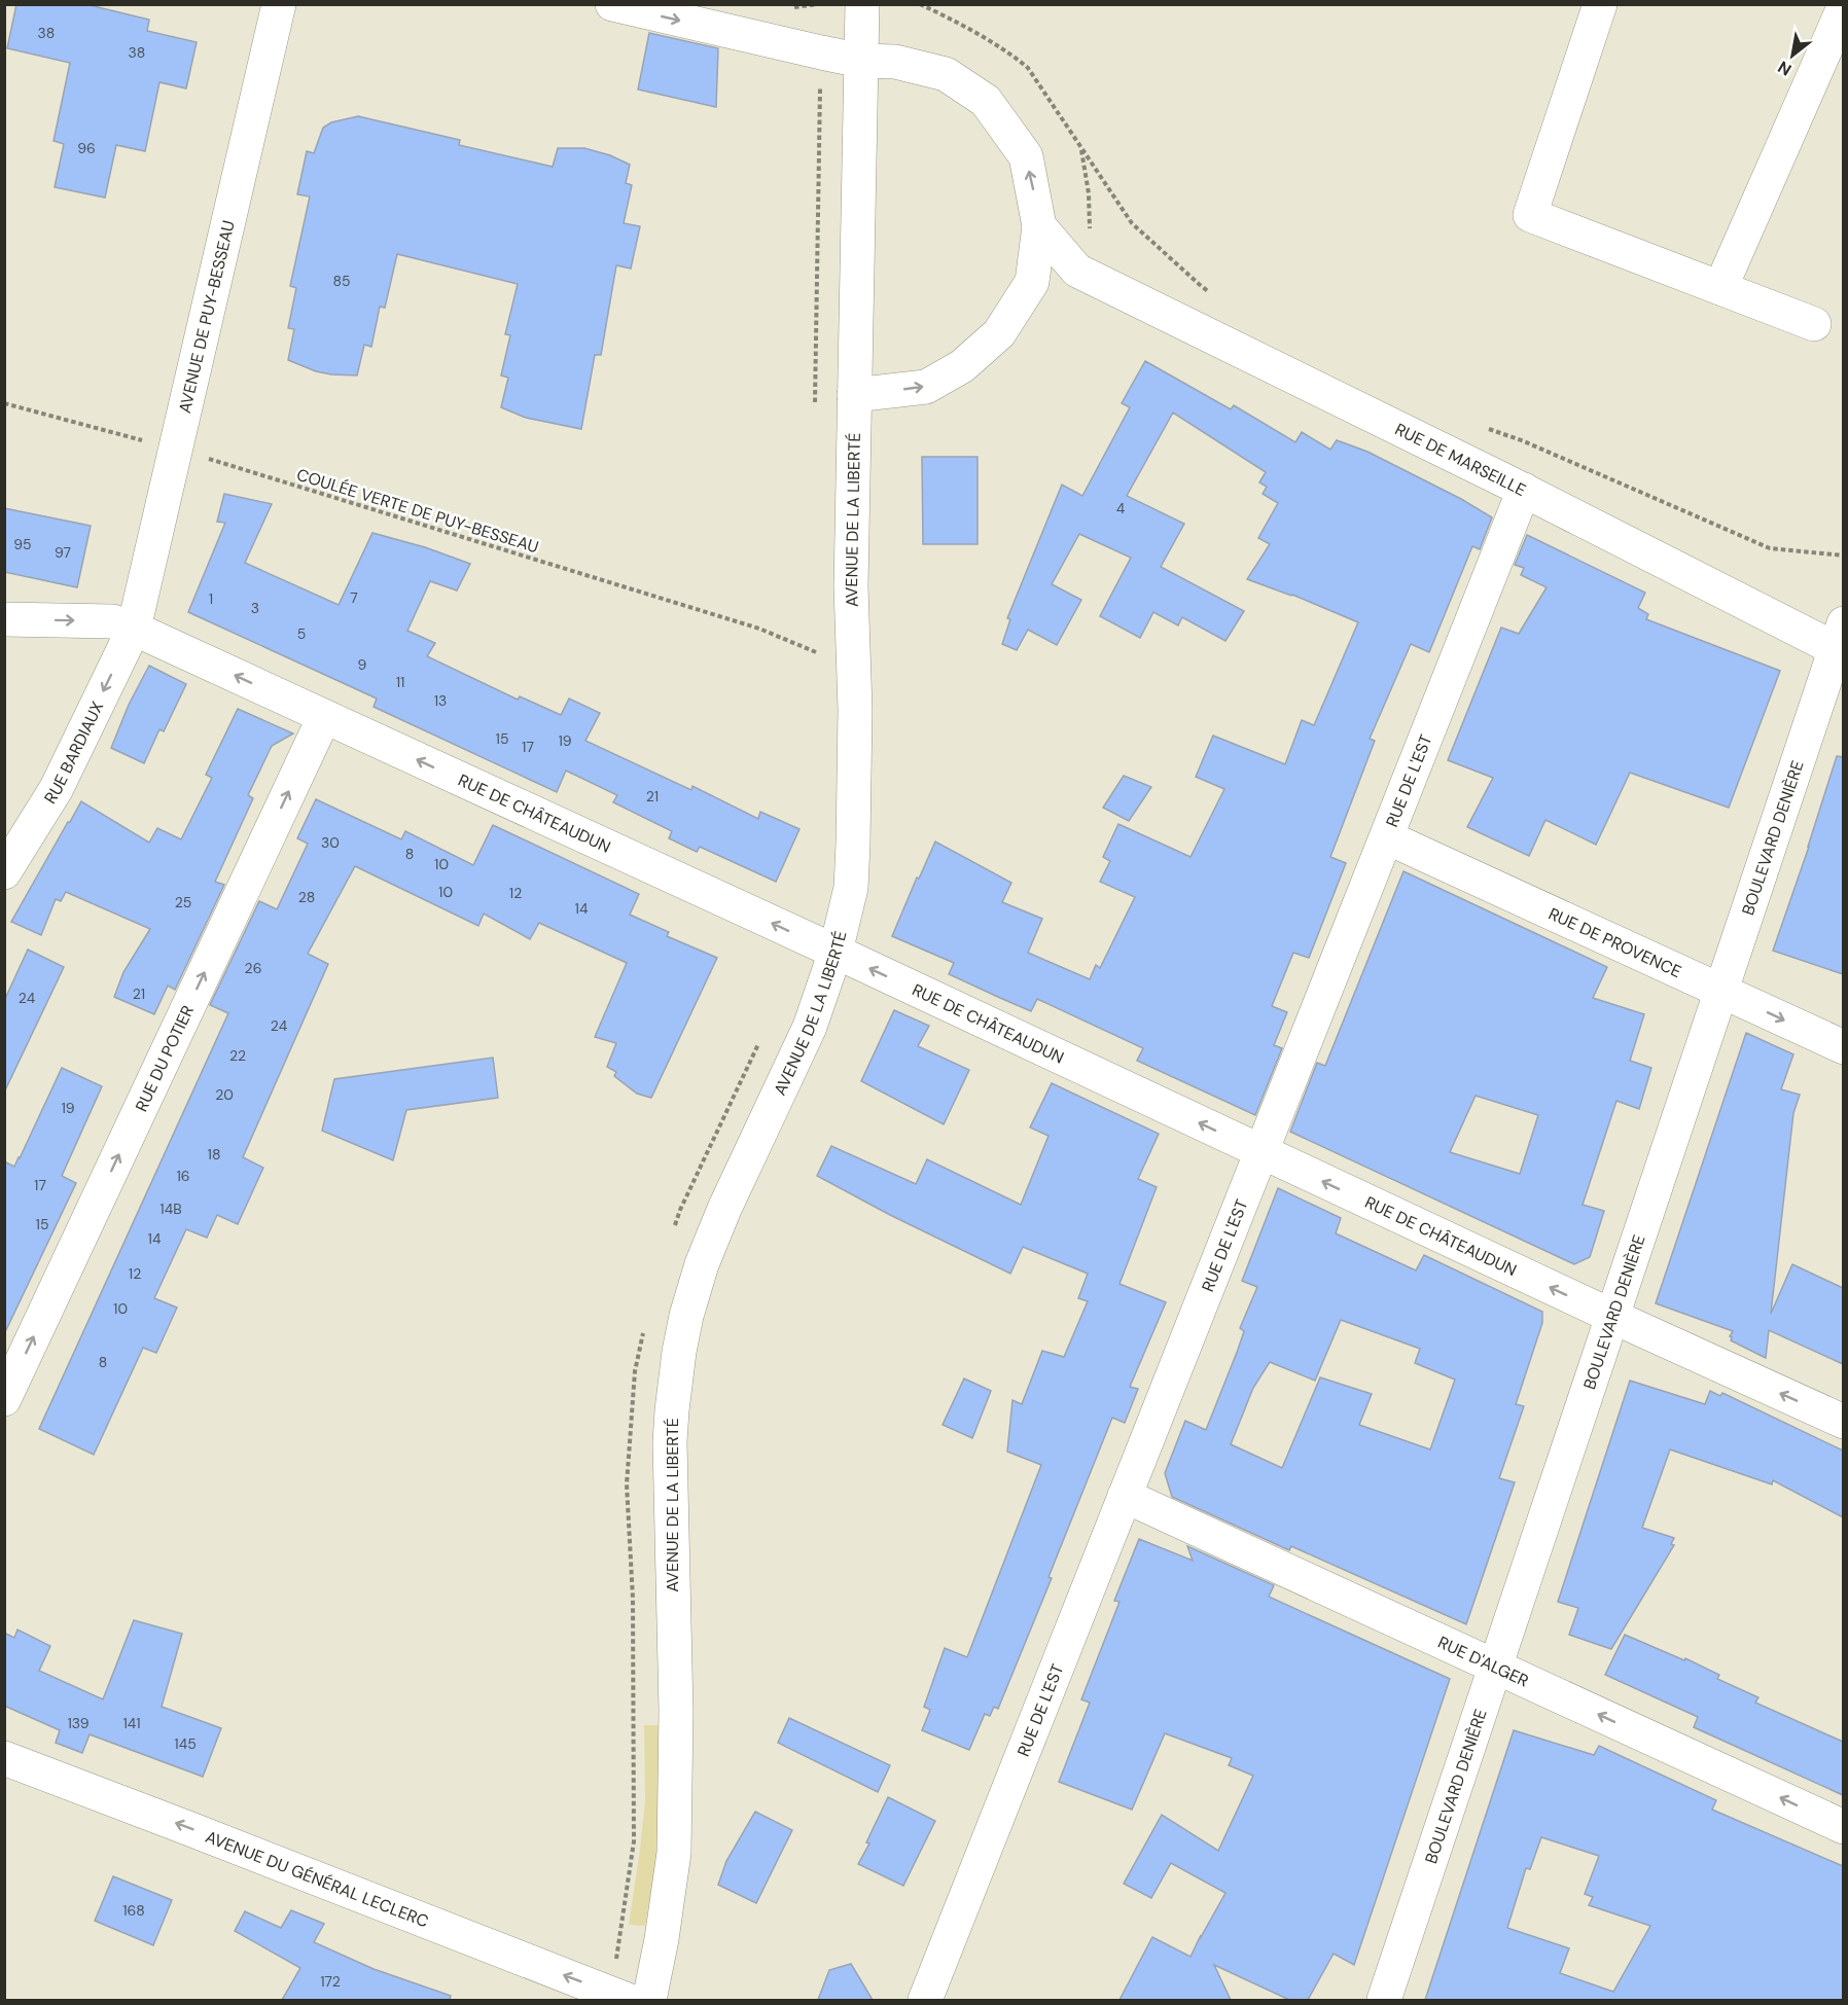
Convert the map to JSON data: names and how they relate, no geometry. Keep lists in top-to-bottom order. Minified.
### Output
{"streets":{"street":["AVENUE DE PUY-BESSEAU","RUE DE MARSEILLE","AVENUE DE LA LIBERTÉ","RUE BARDIAUX","RUE DE L'EST","RUE DE CHÂTEAUDUN","BOULEVARD DENIÈRE","RUE DE PROVENCE","RUE DU POTIER","RUE D'ALGER","AVENUE DU GÉNÉRAL LECLERC"],"path":["COULÉE VERTE DE PUY-BESSEAU"]},"crossings":[["AVENUE DE PUY-BESSEAU","COULÉE VERTE DE PUY-BESSEAU"],["AVENUE DE PUY-BESSEAU","RUE BARDIAUX"],["AVENUE DE PUY-BESSEAU","RUE DE CHÂTEAUDUN"],["RUE DE MARSEILLE","RUE DE L'EST"],["RUE DE MARSEILLE","BOULEVARD DENIÈRE"],["AVENUE DE LA LIBERTÉ","RUE DE CHÂTEAUDUN"],["RUE BARDIAUX","RUE DE CHÂTEAUDUN"],["RUE DE L'EST","RUE DE CHÂTEAUDUN"],["RUE DE L'EST","RUE DE PROVENCE"],["RUE DE L'EST","RUE D'ALGER"],["RUE DE CHÂTEAUDUN","BOULEVARD DENIÈRE"],["RUE DE CHÂTEAUDUN","RUE DU POTIER"],["BOULEVARD DENIÈRE","RUE DE PROVENCE"],["BOULEVARD DENIÈRE","RUE D'ALGER"]],"one_way":["RUE BARDIAUX","RUE DE CHÂTEAUDUN","RUE DU POTIER","RUE D'ALGER","AVENUE DU GÉNÉRAL LECLERC"],"house_numbers":["38","38","96","85","4","95","97","7","1","3","5","9","11","13","15","19","17","21","30","8","10","10","12","28","25","14","26","21","24","24","22","20","19","18","16","17","14B","15","14","12","10","8","139","141","145","168","172"],"north":"bottom left"}
